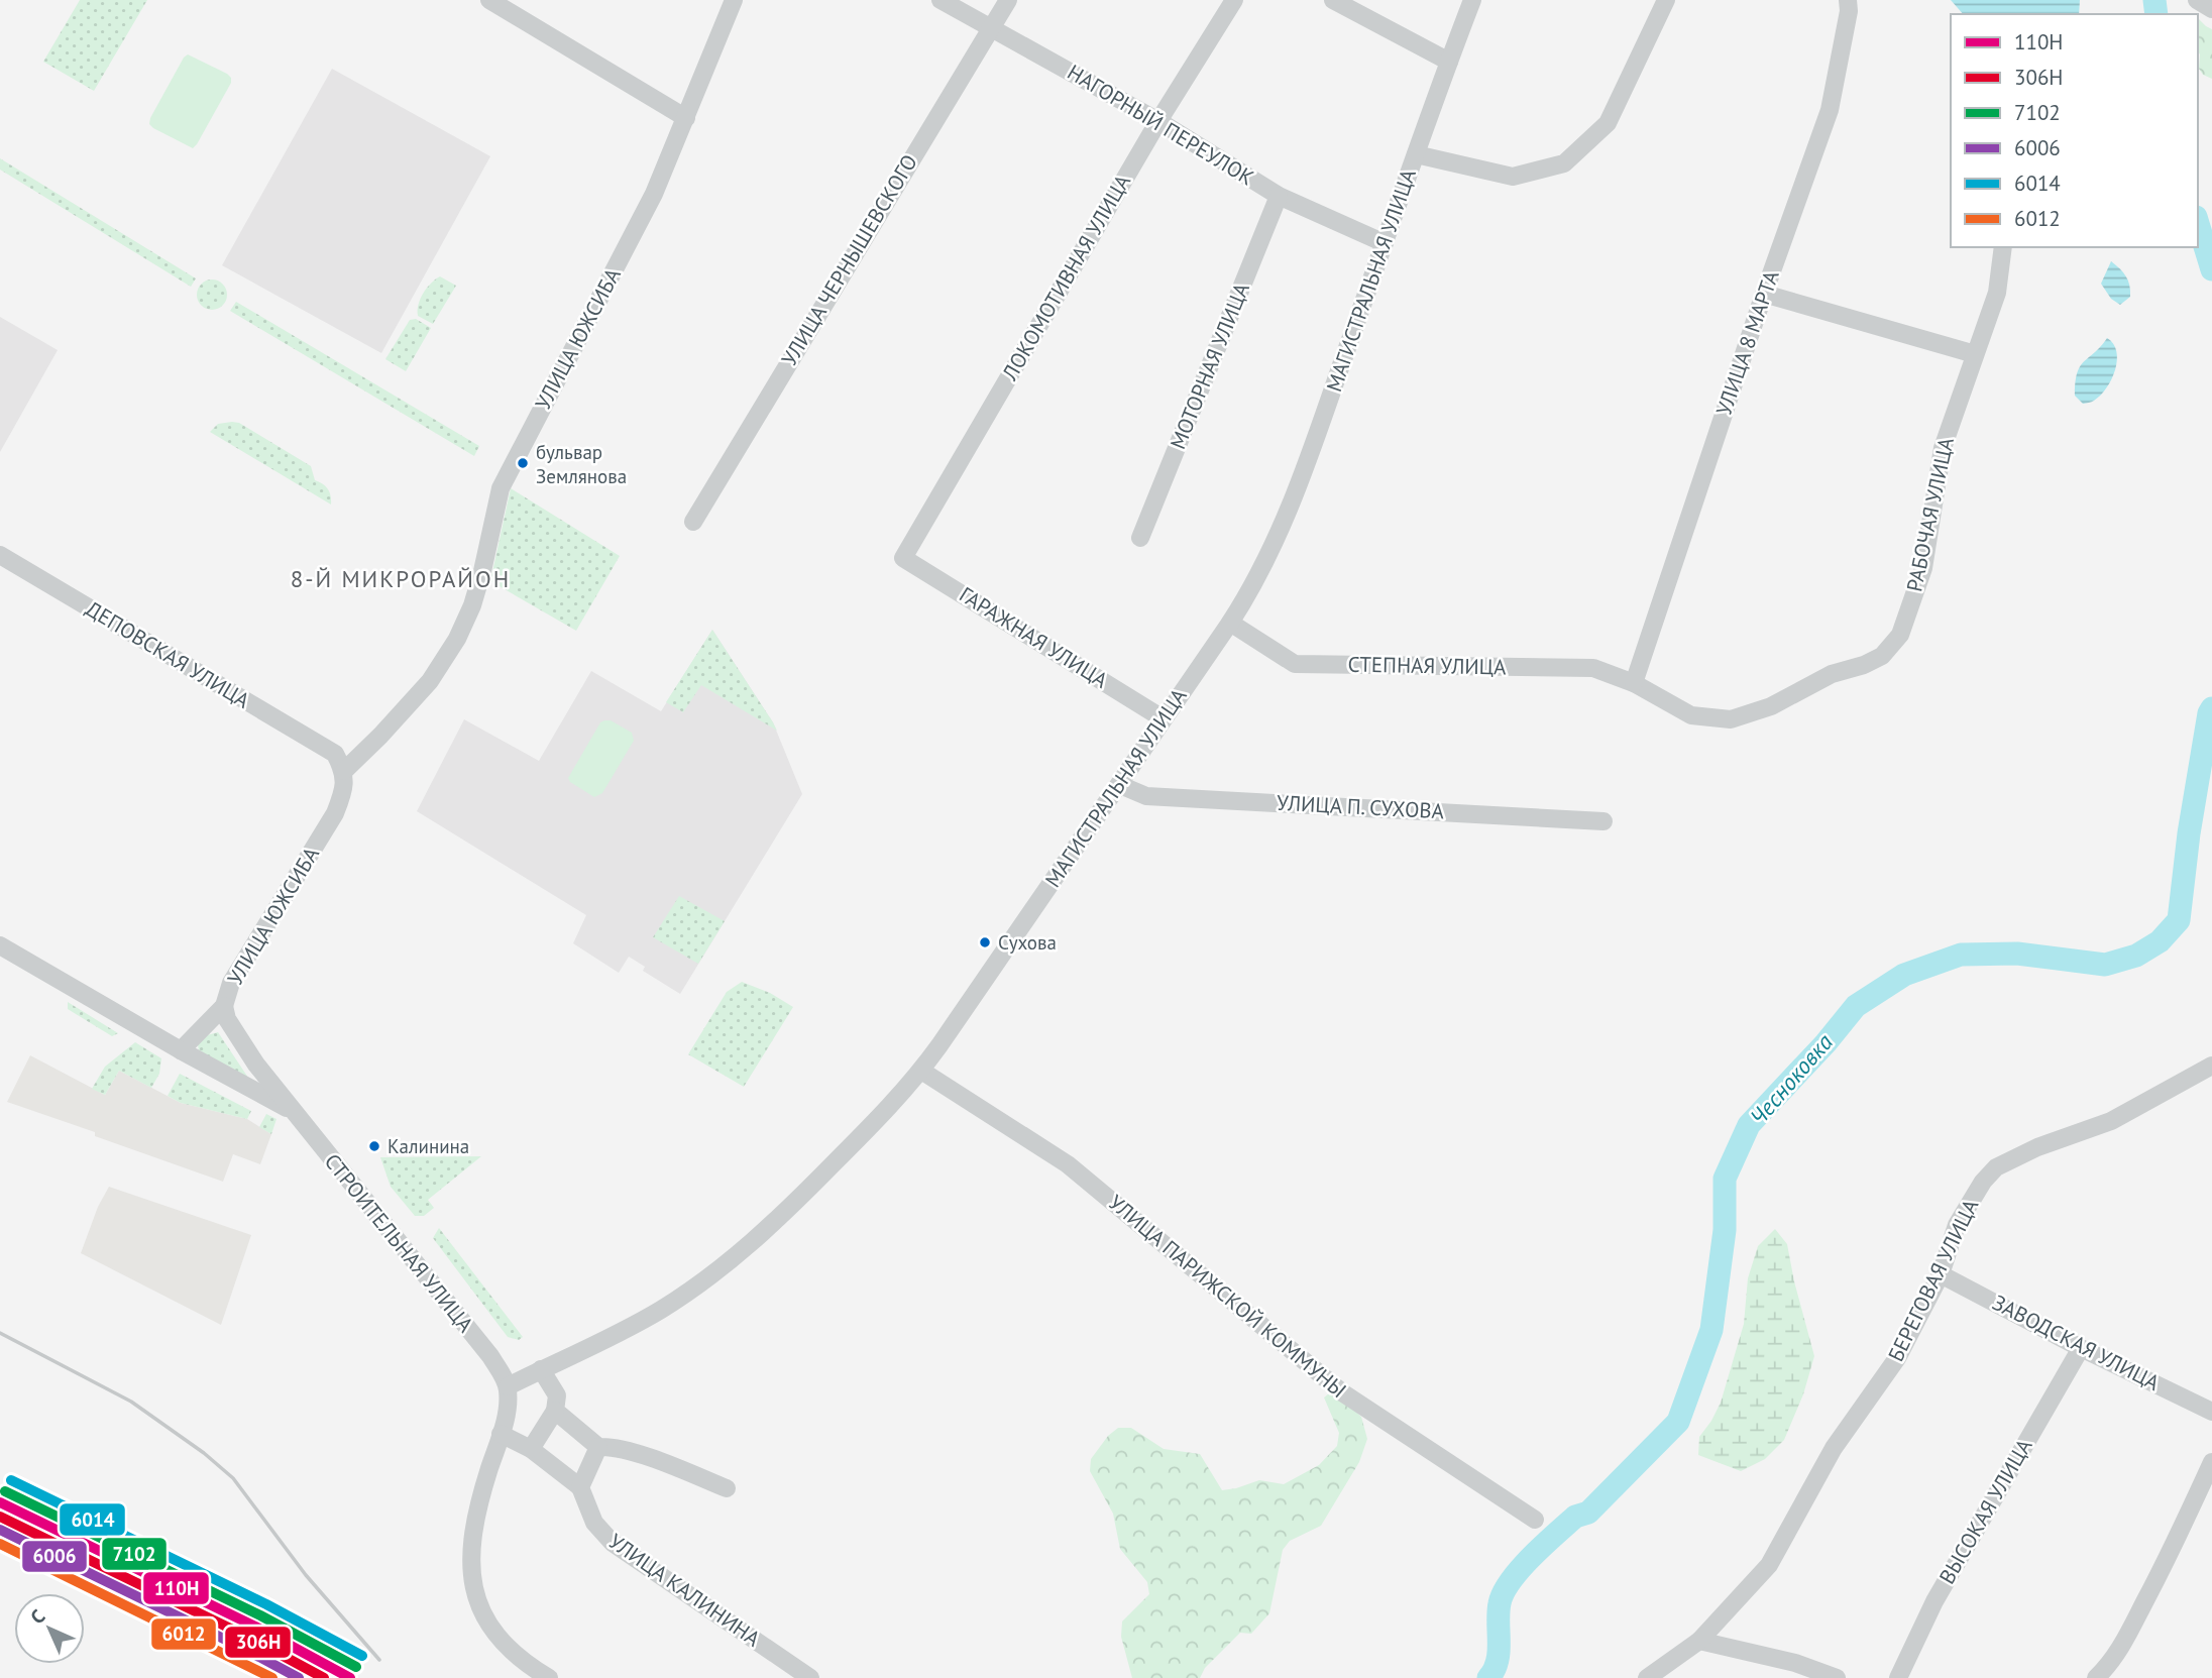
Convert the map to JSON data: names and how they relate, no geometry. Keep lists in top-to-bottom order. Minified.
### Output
{"streets":{"street":["НАГОРНЫЙ ПЕРЕУЛОК","УЛИЦА ЧЕРНЫШЕВСКОГО","ЛОКОМОТИВНАЯ УЛИЦА","МАГИСТРАЛЬНАЯ УЛИЦА","УЛИЦА ЮЖСИБА","УЛИЦА 8 МАРТА","МОТОРНАЯ УЛИЦА","РАБОЧАЯ УЛИЦА","ГАРАЖНАЯ УЛИЦА","ДЕПОВСКАЯ УЛИЦА","СТЕПНАЯ УЛИЦА","УЛИЦА П. СУХОВА","СТРОИТЕЛЬНАЯ УЛИЦА","БЕРЕГОВАЯ УЛИЦА","УЛИЦА ПАРИЖСКОЙ КОММУНЫ","ЗАВОДСКАЯ УЛИЦА","ВЫСОКАЯ УЛИЦА","УЛИЦА КАЛИНИНА"]},"crossings":[["НАГОРНЫЙ ПЕРЕУЛОК","УЛИЦА ЧЕРНЫШЕВСКОГО"],["НАГОРНЫЙ ПЕРЕУЛОК","ЛОКОМОТИВНАЯ УЛИЦА"],["НАГОРНЫЙ ПЕРЕУЛОК","МАГИСТРАЛЬНАЯ УЛИЦА"],["НАГОРНЫЙ ПЕРЕУЛОК","МОТОРНАЯ УЛИЦА"],["ЛОКОМОТИВНАЯ УЛИЦА","ГАРАЖНАЯ УЛИЦА"],["МАГИСТРАЛЬНАЯ УЛИЦА","ГАРАЖНАЯ УЛИЦА"],["МАГИСТРАЛЬНАЯ УЛИЦА","СТЕПНАЯ УЛИЦА"],["МАГИСТРАЛЬНАЯ УЛИЦА","УЛИЦА П. СУХОВА"],["МАГИСТРАЛЬНАЯ УЛИЦА","СТРОИТЕЛЬНАЯ УЛИЦА"],["МАГИСТРАЛЬНАЯ УЛИЦА","УЛИЦА ПАРИЖСКОЙ КОММУНЫ"],["УЛИЦА ЮЖСИБА","ДЕПОВСКАЯ УЛИЦА"],["УЛИЦА ЮЖСИБА","СТРОИТЕЛЬНАЯ УЛИЦА"],["УЛИЦА 8 МАРТА","РАБОЧАЯ УЛИЦА"],["УЛИЦА 8 МАРТА","СТЕПНАЯ УЛИЦА"],["РАБОЧАЯ УЛИЦА","СТЕПНАЯ УЛИЦА"],["БЕРЕГОВАЯ УЛИЦА","ЗАВОДСКАЯ УЛИЦА"],["ЗАВОДСКАЯ УЛИЦА","ВЫСОКАЯ УЛИЦА"]],"districts":["8-Й МИКРОРАЙОН"],"water":["Чесноковка"],"places":["бульвар Землянова","Сухова","Калинина"],"lines":["transit line 6014","transit line 7102","transit line 110Н","transit line 306Н","transit line 6006","transit line 6012"],"legend":["110Н","306Н","7102","6006","6014","6012"],"north":"top left"}
